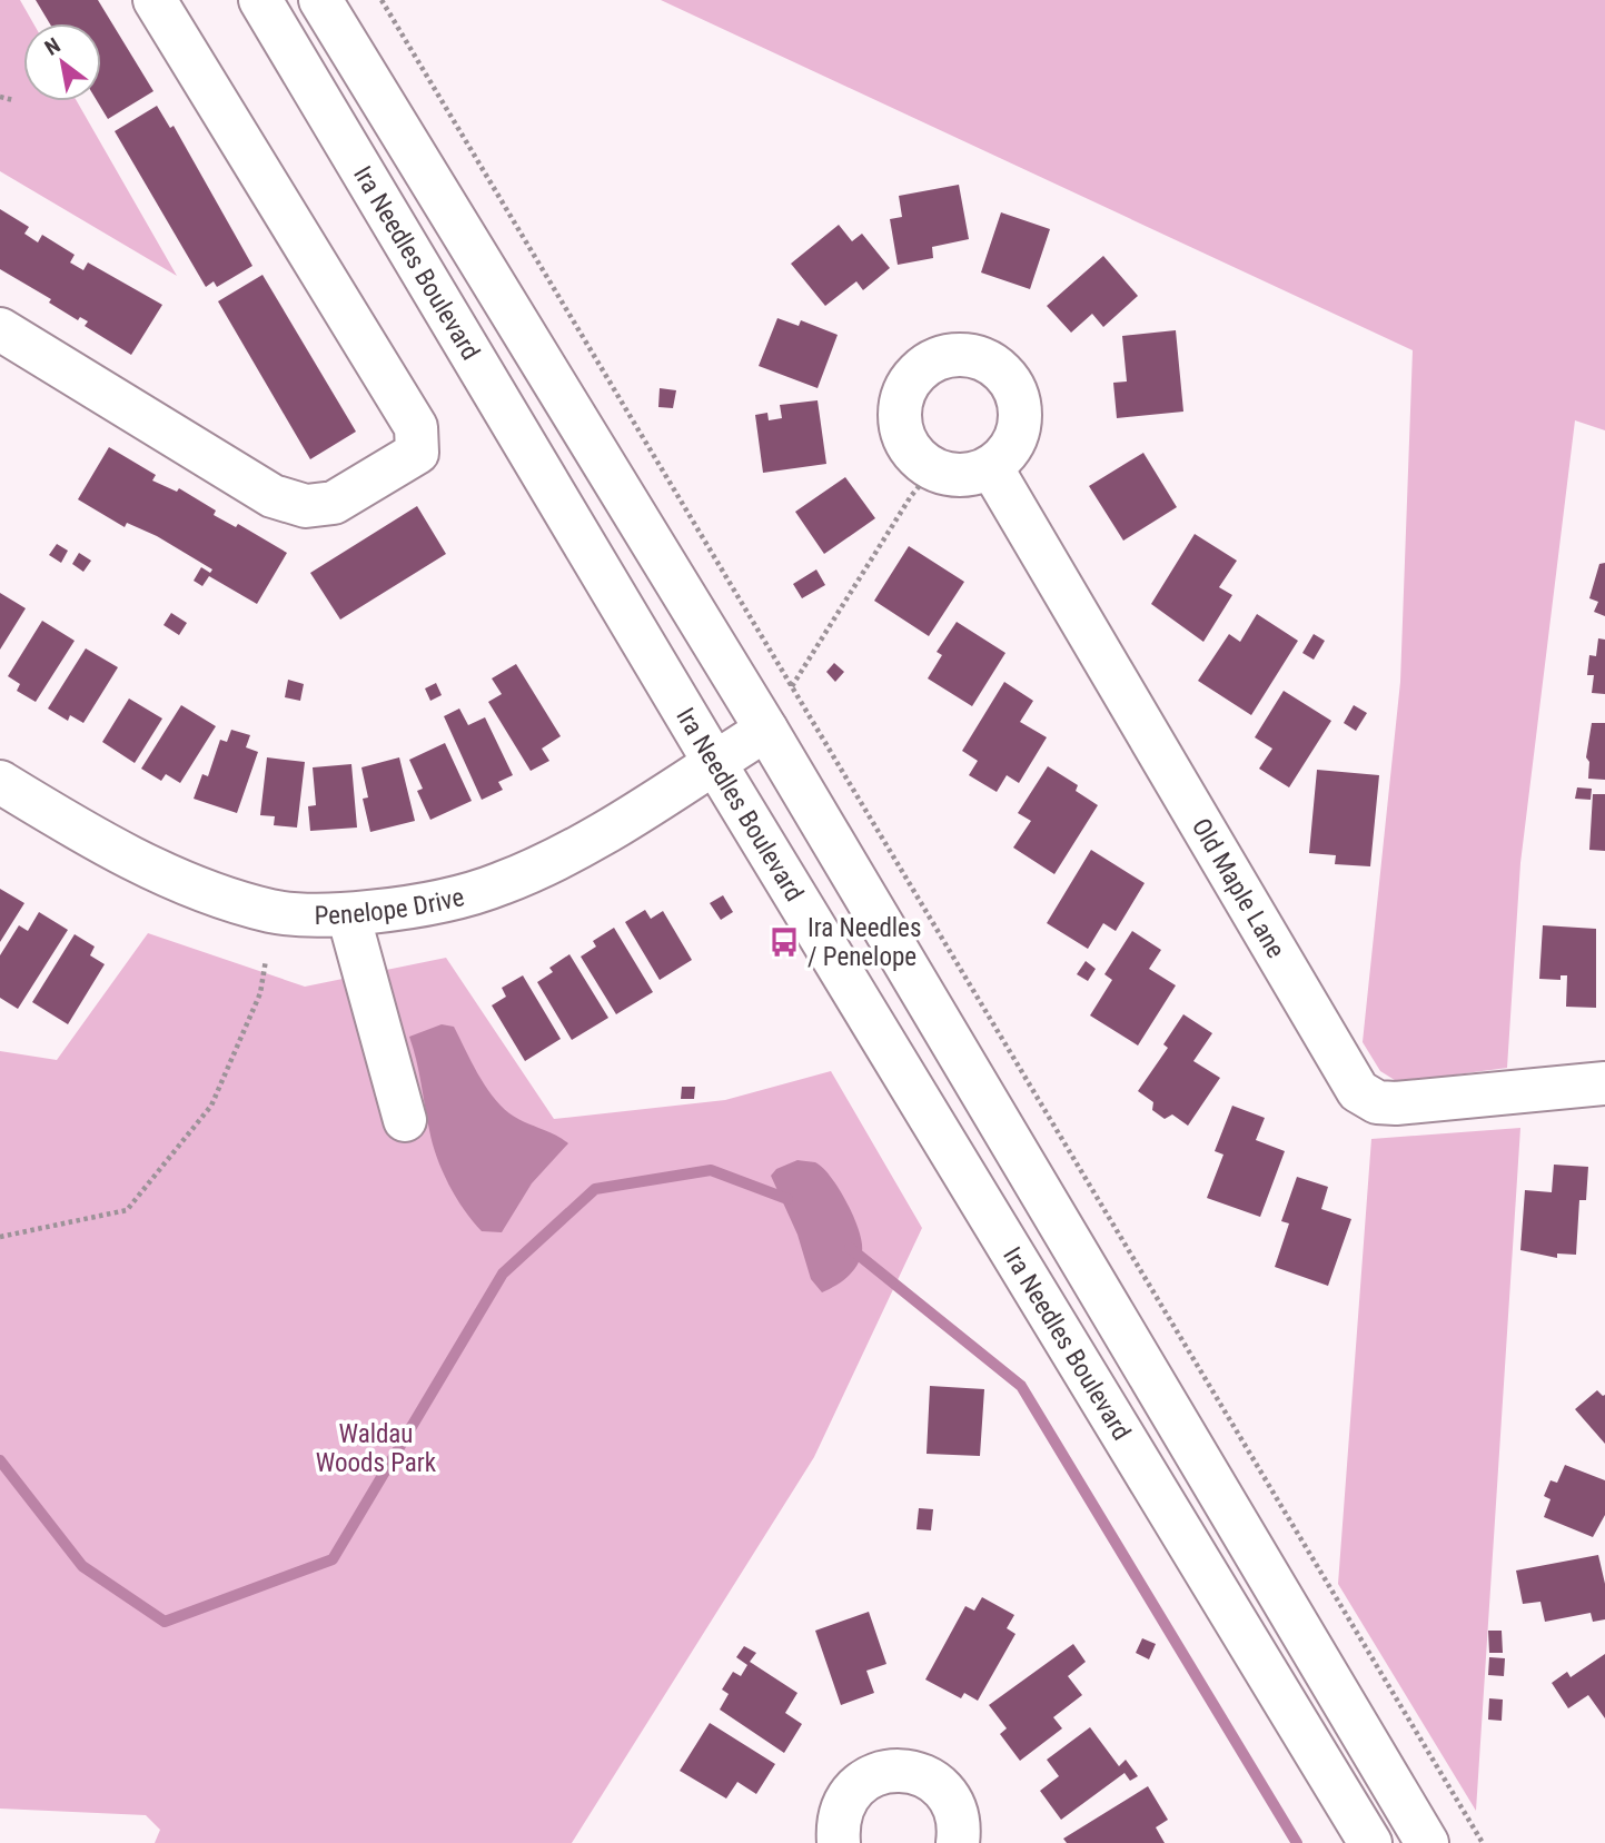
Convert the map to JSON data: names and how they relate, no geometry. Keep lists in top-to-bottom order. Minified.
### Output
{"streets":{"main road":["Ira Needles Boulevard","Old Maple Lane","Penelope Drive"]},"crossings":[["Ira Needles Boulevard","Penelope Drive"]],"parks":["Waldau Woods Park"],"places":{"bus stop":["Ira Needles / Penelope"]},"north":"top left"}
